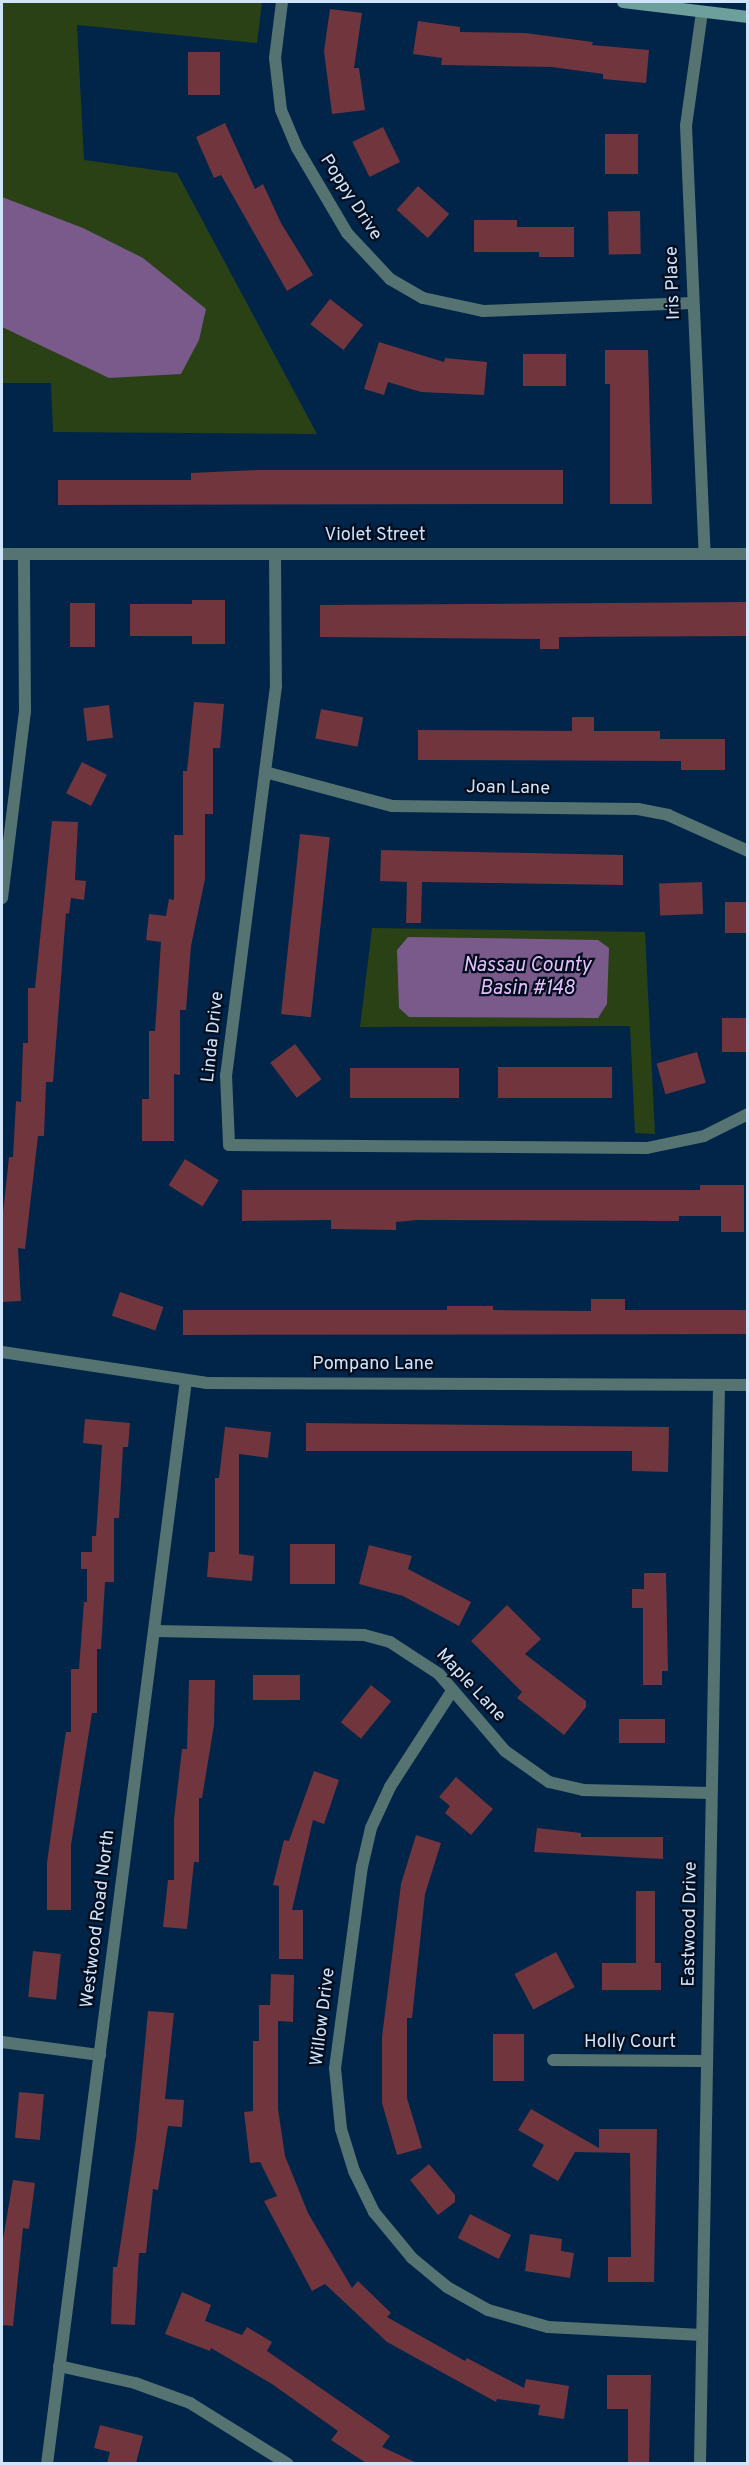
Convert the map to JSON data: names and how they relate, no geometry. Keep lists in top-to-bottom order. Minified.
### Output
{"streets":{"street":["Poppy Drive","Iris Place","Violet Street","Joan Lane","Linda Drive","Pompano Lane","Maple Lane","Westwood Road North","Eastwood Drive","Willow Drive","Holly Court"]},"crossings":[["Poppy Drive","Iris Place"],["Iris Place","Violet Street"],["Violet Street","Linda Drive"],["Joan Lane","Linda Drive"],["Pompano Lane","Westwood Road North"],["Pompano Lane","Eastwood Drive"],["Maple Lane","Westwood Road North"],["Maple Lane","Eastwood Drive"],["Maple Lane","Willow Drive"],["Eastwood Drive","Willow Drive"],["Eastwood Drive","Holly Court"]],"water":["Nassau County Basin #148"]}
